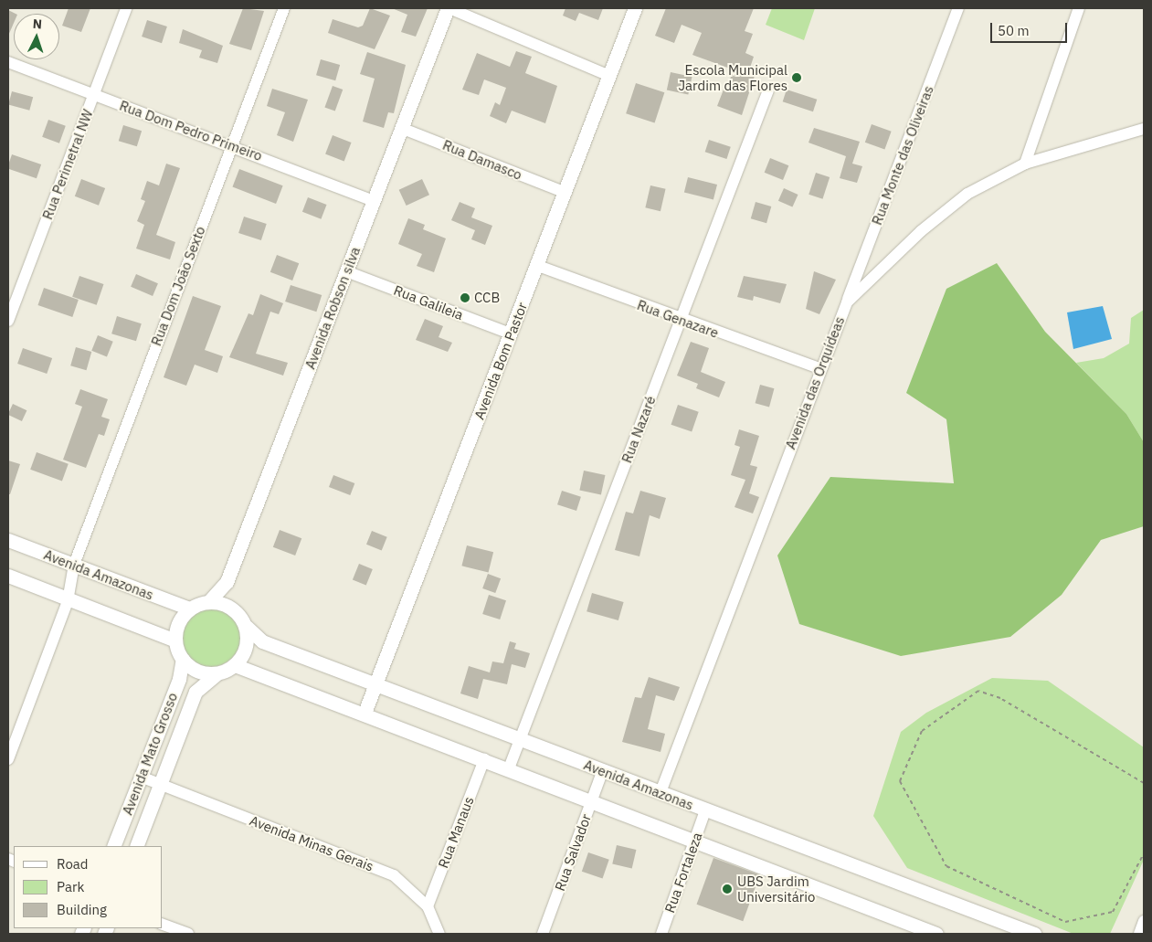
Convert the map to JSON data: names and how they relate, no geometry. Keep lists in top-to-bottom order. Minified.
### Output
{"streets":{"street":["Rua Dom Pedro Primeiro","Rua Monte das Oliveiras","Rua Damasco","Rua Perimetral NW","Rua Dom João Sexto","Rua Galileia","Avenida Robson silva","Rua Genazare","Avenida Bom Pastor","Avenida das Orquídeas","Rua Nazaré","Avenida Amazonas","Avenida Mato Grosso","Rua Manaus","Avenida Minas Gerais","Rua Salvador","Rua Fortaleza"]},"crossings":[["Rua Dom Pedro Primeiro","Rua Perimetral NW"],["Rua Dom Pedro Primeiro","Rua Dom João Sexto"],["Rua Dom Pedro Primeiro","Avenida Robson silva"],["Rua Monte das Oliveiras","Avenida das Orquídeas"],["Rua Damasco","Avenida Robson silva"],["Rua Damasco","Avenida Bom Pastor"],["Rua Dom João Sexto","Avenida Amazonas"],["Rua Galileia","Avenida Robson silva"],["Rua Galileia","Avenida Bom Pastor"],["Avenida Robson silva","Avenida Amazonas"],["Avenida Robson silva","Avenida Mato Grosso"],["Rua Genazare","Avenida Bom Pastor"],["Rua Genazare","Avenida das Orquídeas"],["Rua Genazare","Rua Nazaré"],["Avenida Bom Pastor","Avenida Amazonas"],["Avenida das Orquídeas","Avenida Amazonas"],["Rua Nazaré","Avenida Amazonas"],["Avenida Amazonas","Avenida Mato Grosso"],["Avenida Amazonas","Rua Salvador"],["Avenida Amazonas","Rua Fortaleza"],["Avenida Mato Grosso","Avenida Minas Gerais"],["Rua Manaus","Avenida Minas Gerais"]],"places":["Escola Municipal Jardim das Flores","CCB","UBS Jardim Universitário"],"legend":["Road","Park","Building"],"scale_bar":"50 m","north":"top"}
